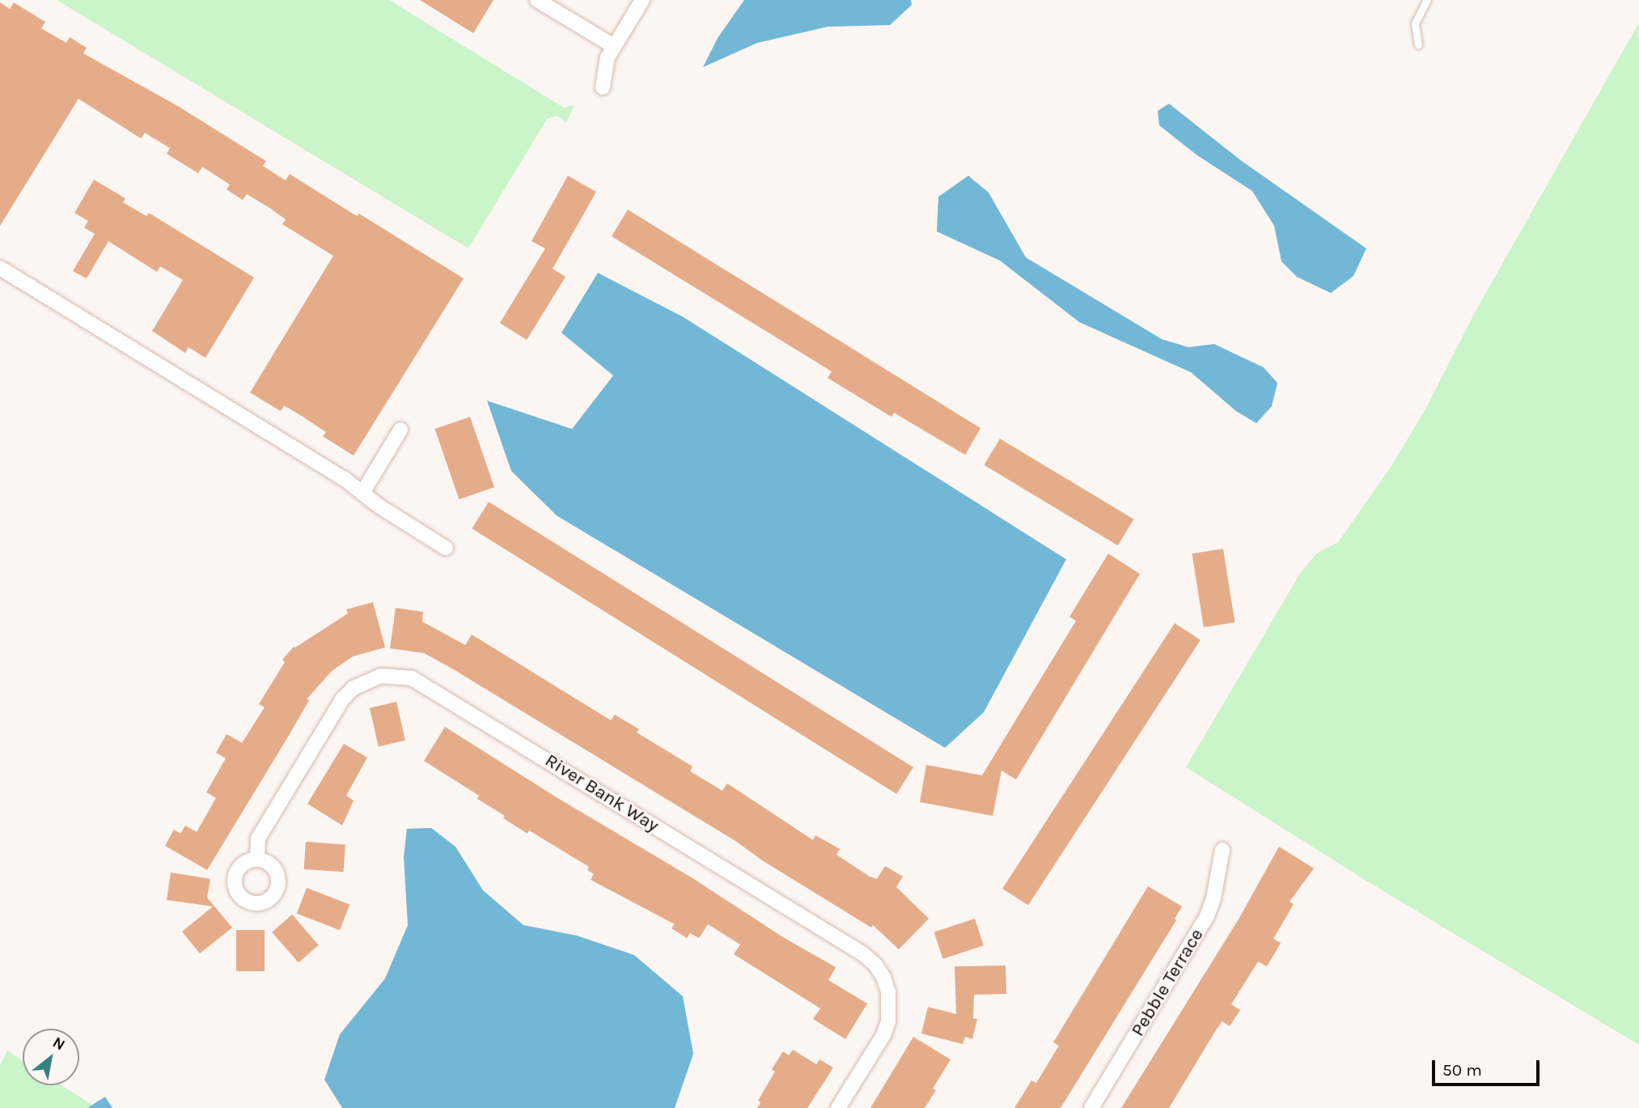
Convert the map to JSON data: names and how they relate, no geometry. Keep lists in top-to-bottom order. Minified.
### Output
{"streets":{"street":["River Bank Way","Pebble Terrace"]},"scale_bar":"50 m","north":"top right"}
